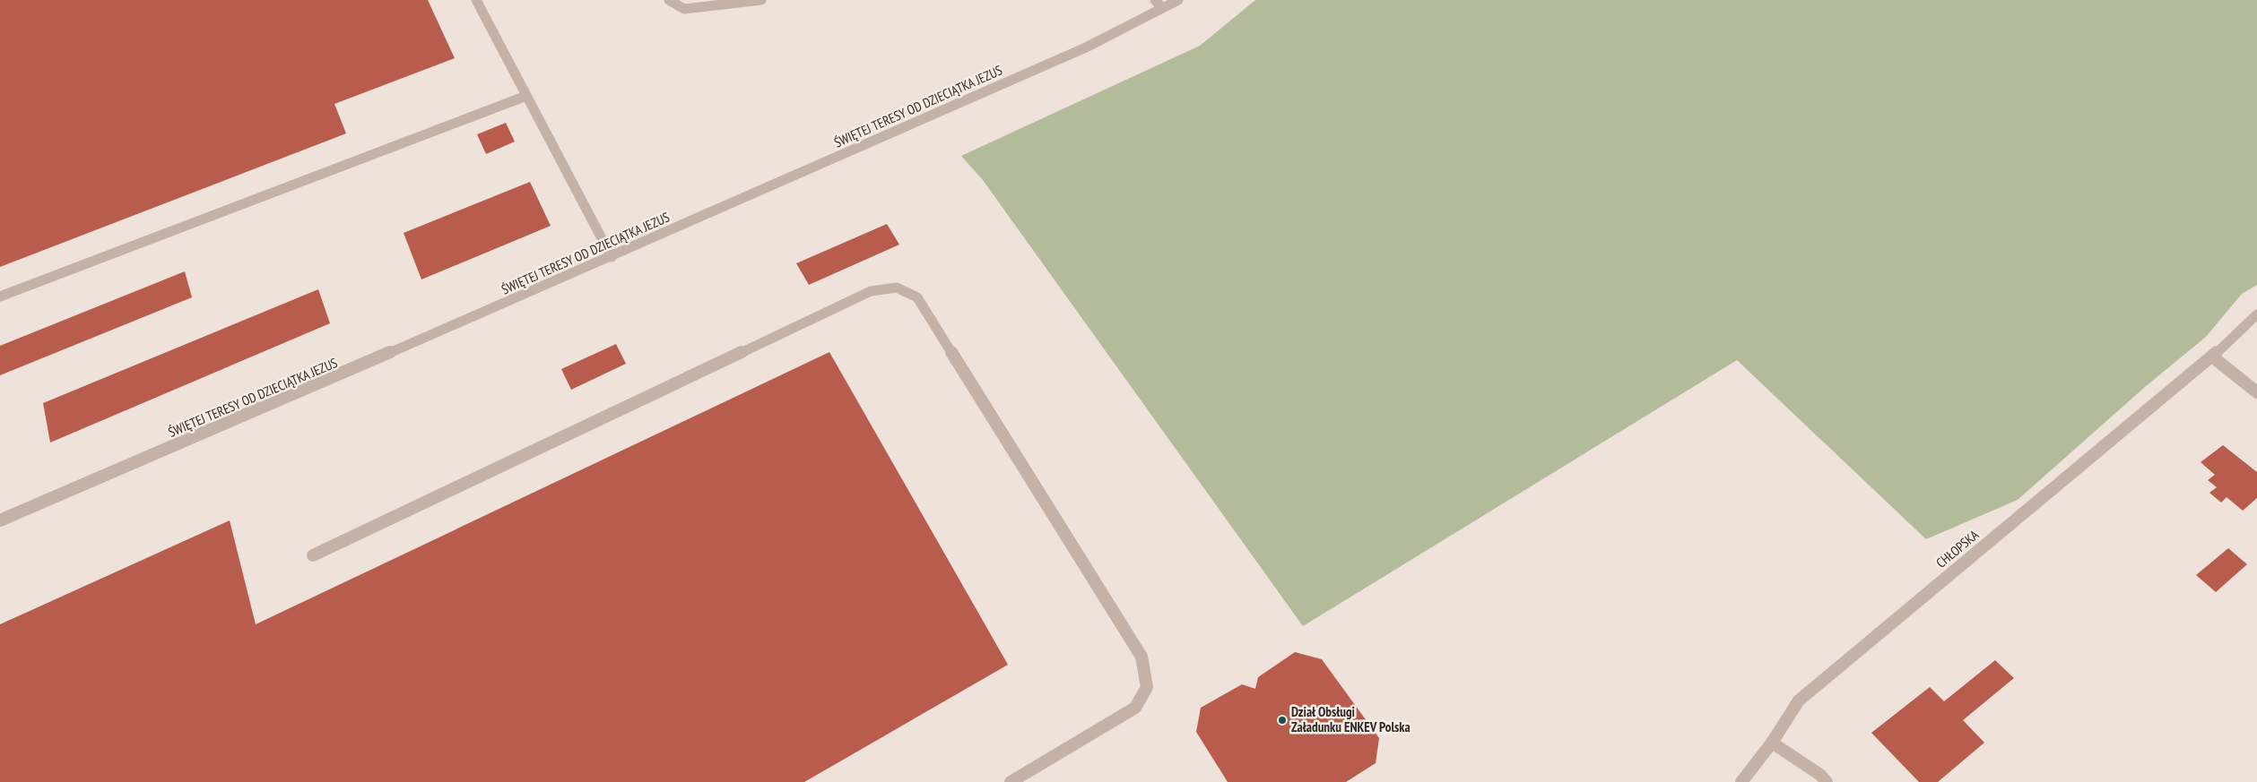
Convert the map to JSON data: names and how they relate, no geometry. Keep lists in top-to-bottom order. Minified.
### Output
{"streets":{"street":["ŚWIĘTEJ TERESY OD DZIECIĄTKA JEZUS","CHŁOPSKA"]},"places":["Dział Obsługi Załadunku ENKEV Polska"]}
